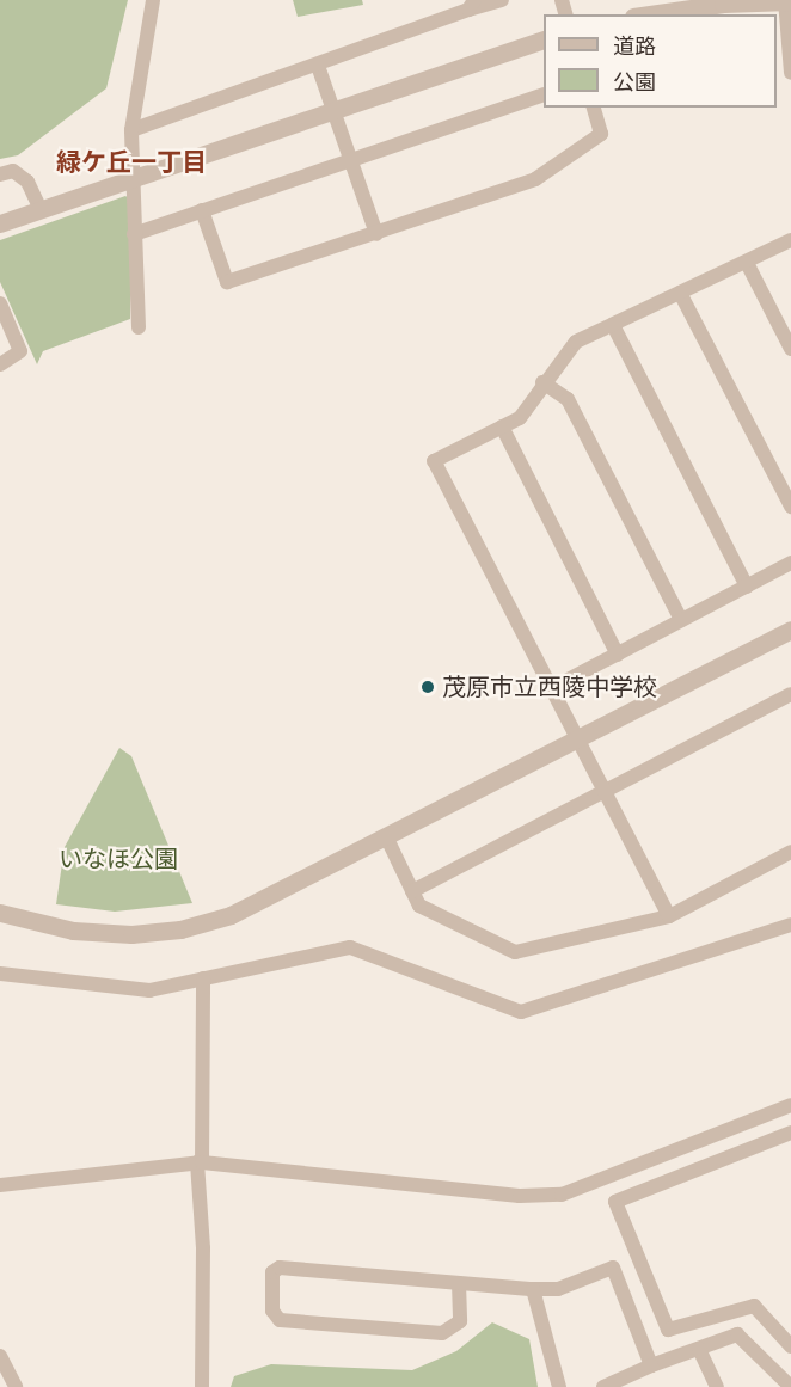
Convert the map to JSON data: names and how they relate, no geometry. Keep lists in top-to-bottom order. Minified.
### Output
{"districts":["緑ケ丘一丁目"],"parks":["いなほ公園"],"places":["茂原市立西陵中学校"],"legend":["道路","公園"]}
